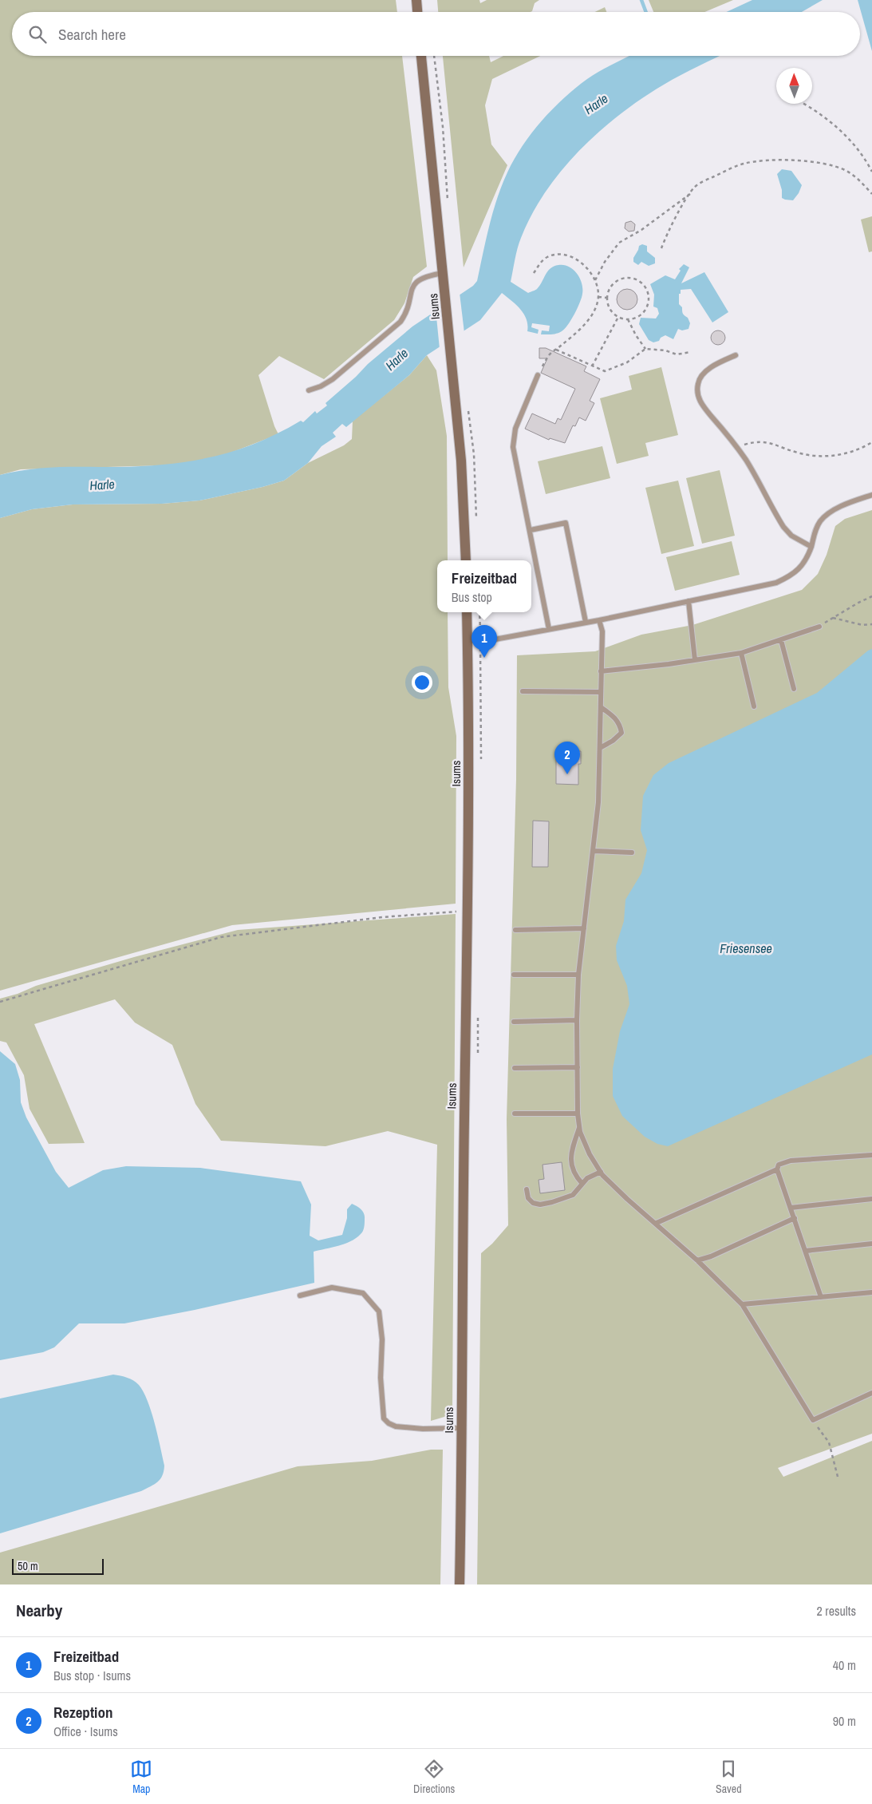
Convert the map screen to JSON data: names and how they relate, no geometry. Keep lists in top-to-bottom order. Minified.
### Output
{"streets":{"main road":["Isums"]},"water":["Harle","Friesensee"],"scale_bar":"50 m","north":"top","page":{"search":"Search here","popup":["Freizeitbad","Bus stop"],"pins":["1","2"],"scale":"50 m","heading":["Nearby","2 results"],"list":[{"mark":"1","name":"Freizeitbad","note":"Bus stop · Isums","value":"40 m"},{"mark":"2","name":"Rezeption","note":"Office · Isums","value":"90 m"}],"nav":["Map","Directions","Saved"]}}
